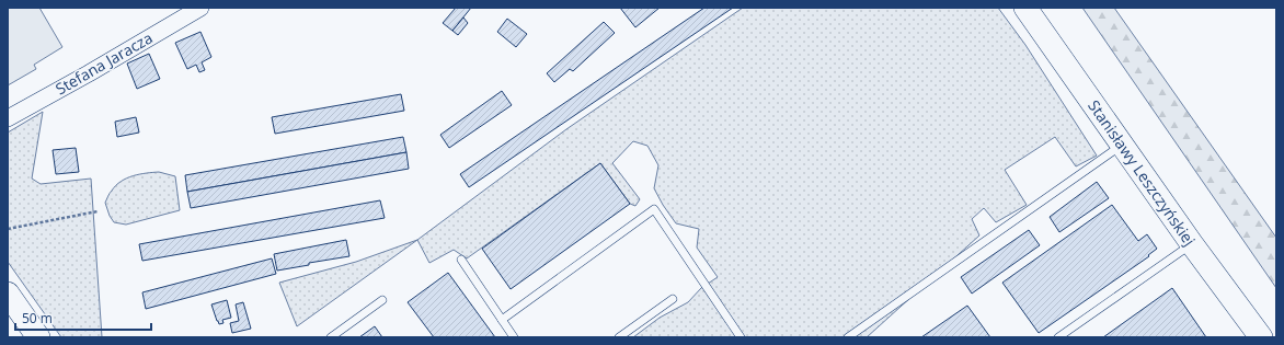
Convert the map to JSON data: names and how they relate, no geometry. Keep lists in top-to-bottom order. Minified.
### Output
{"streets":{"street":["Stefana Jaracza","Stanisławy Leszczyńskiej"]},"scale_bar":"50 m"}
